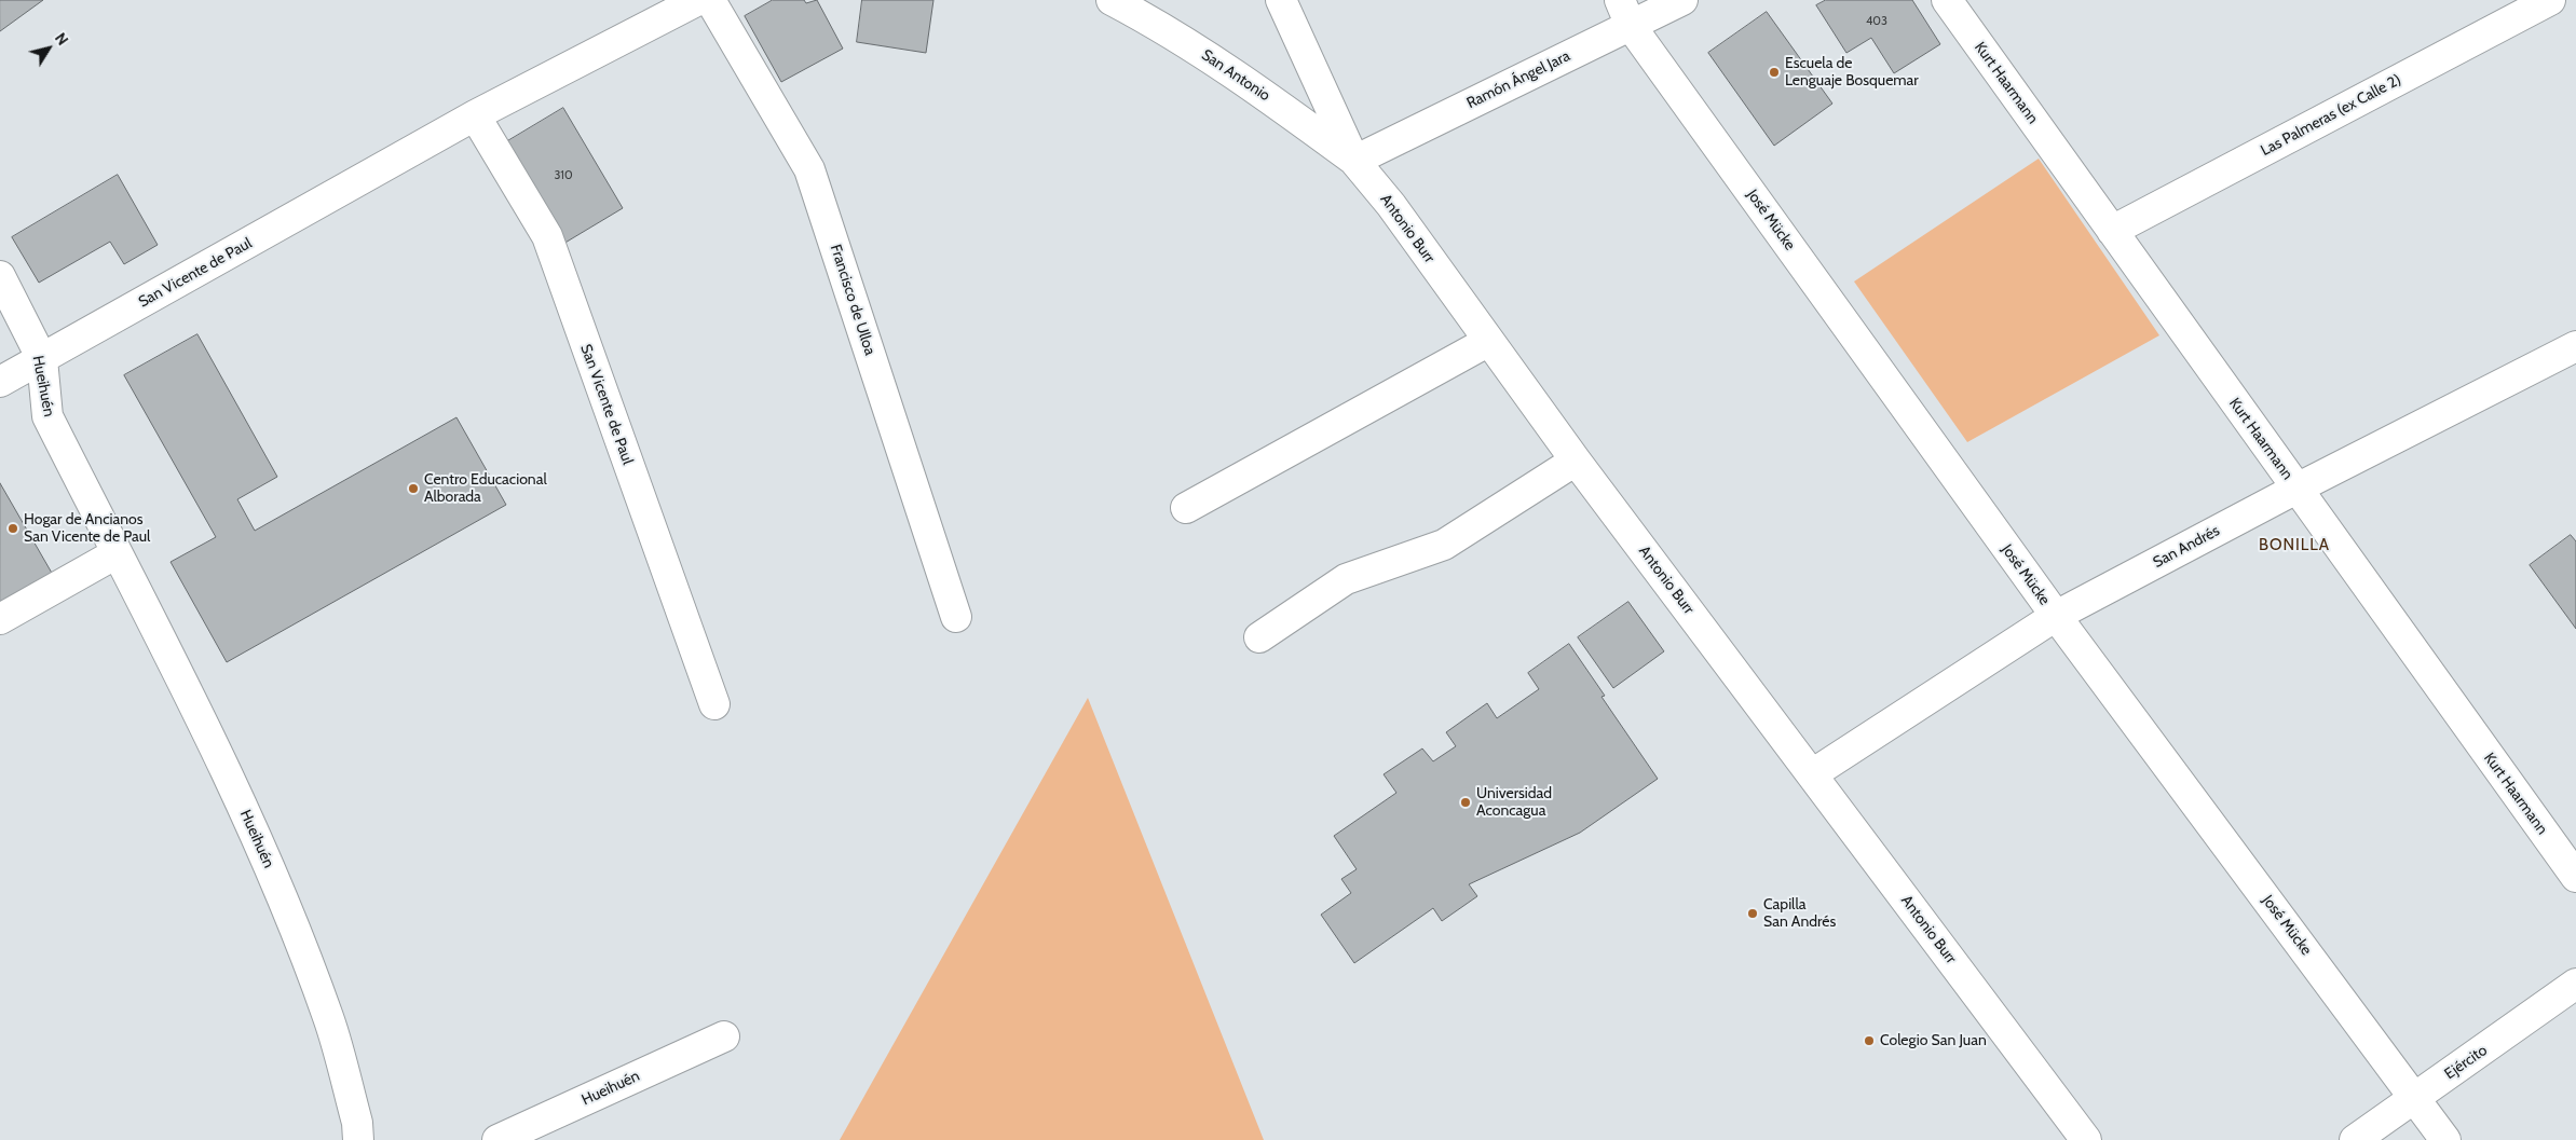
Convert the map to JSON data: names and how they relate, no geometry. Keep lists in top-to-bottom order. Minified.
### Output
{"streets":{"street":["San Antonio","Ramón Ángel Jara","Kurt Haarmann","Las Palmeras (ex Calle 2)","José Mücke","Antonio Burr","San Vicente de Paul","Francisco de Ulloa","Hueihuén","San Andrés","Ejército"]},"crossings":[["San Antonio","Ramón Ángel Jara"],["San Antonio","Antonio Burr"],["Ramón Ángel Jara","José Mücke"],["Ramón Ángel Jara","Antonio Burr"],["Kurt Haarmann","Las Palmeras (ex Calle 2)"],["Kurt Haarmann","San Andrés"],["José Mücke","San Andrés"],["José Mücke","Ejército"],["Antonio Burr","San Andrés"],["San Vicente de Paul","Hueihuén"]],"districts":["BONILLA"],"places":["Escuela de Lenguaje Bosquemar","Centro Educacional Alborada","Hogar de Ancianos San Vicente de Paul","Universidad Aconcagua","Capilla San Andrés","Colegio San Juan"],"house_numbers":["403","310"],"north":"top right"}
